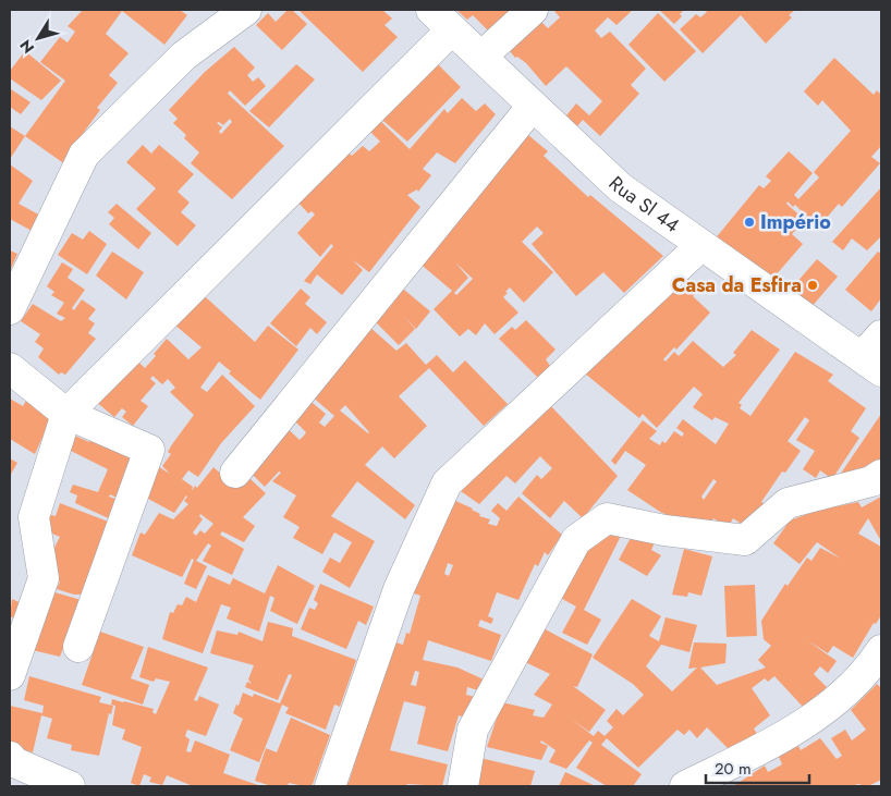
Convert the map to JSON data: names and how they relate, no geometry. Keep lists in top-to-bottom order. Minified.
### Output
{"streets":{"street":["Rua Sl 44"]},"places":["Império","Casa da Esfira"],"scale_bar":"20 m","north":"bottom left"}
